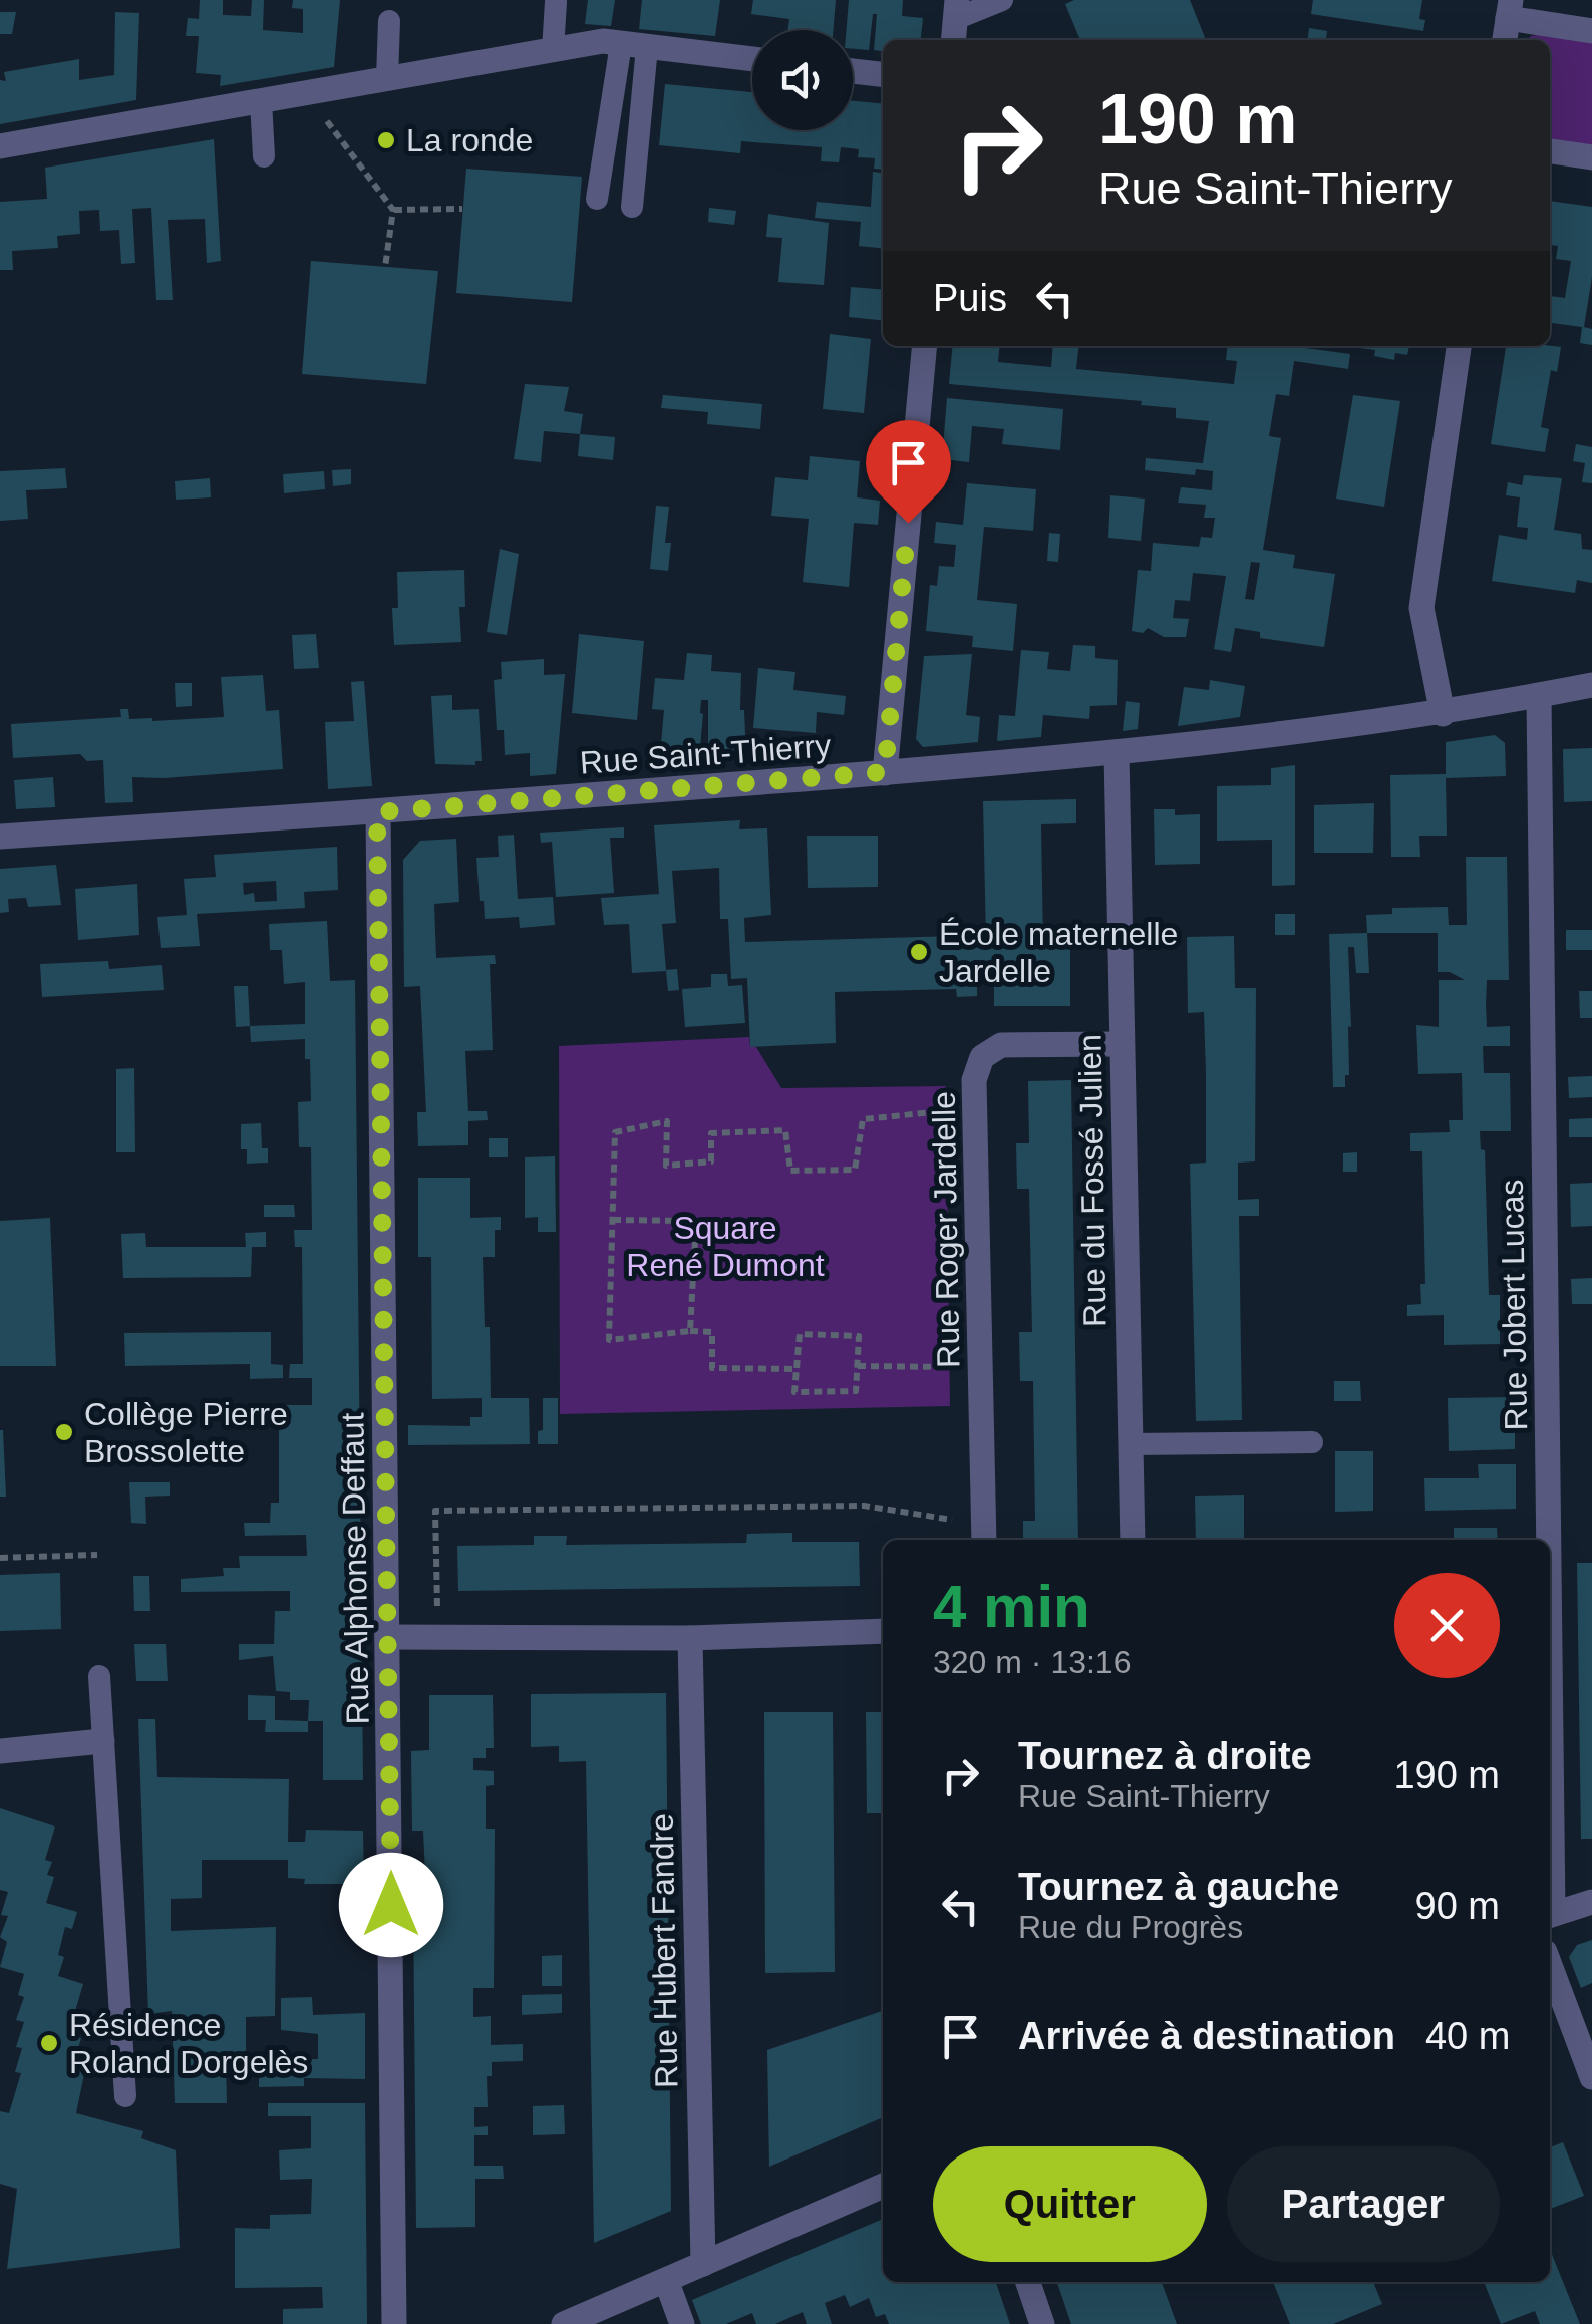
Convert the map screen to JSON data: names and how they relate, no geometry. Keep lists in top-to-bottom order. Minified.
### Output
{"streets":{"street":["Rue Saint-Thierry","Rue du Fossé Julien","Rue Roger Jardelle","Rue Jobert Lucas","Rue Alphonse Deffaut","Rue Hubert Fandre"]},"crossings":[["Rue Saint-Thierry","Rue du Fossé Julien"],["Rue Saint-Thierry","Rue Jobert Lucas"],["Rue Saint-Thierry","Rue Alphonse Deffaut"],["Rue du Fossé Julien","Rue Roger Jardelle"]],"parks":["Square René Dumont"],"places":["La ronde","École maternelle Jardelle","Collège Pierre Brossolette","Résidence Roland Dorgelès"],"page":{"turn":["190 m","Rue Saint-Thierry"],"then":"Puis","heading":["4 min","320 m · 13:16"],"list":[{"name":"Tournez à droite","note":"Rue Saint-Thierry","value":"190 m"},{"name":"Tournez à gauche","note":"Rue du Progrès","value":"90 m"},{"name":"Arrivée à destination","value":"40 m"}],"buttons":["Quitter","Partager"]}}
